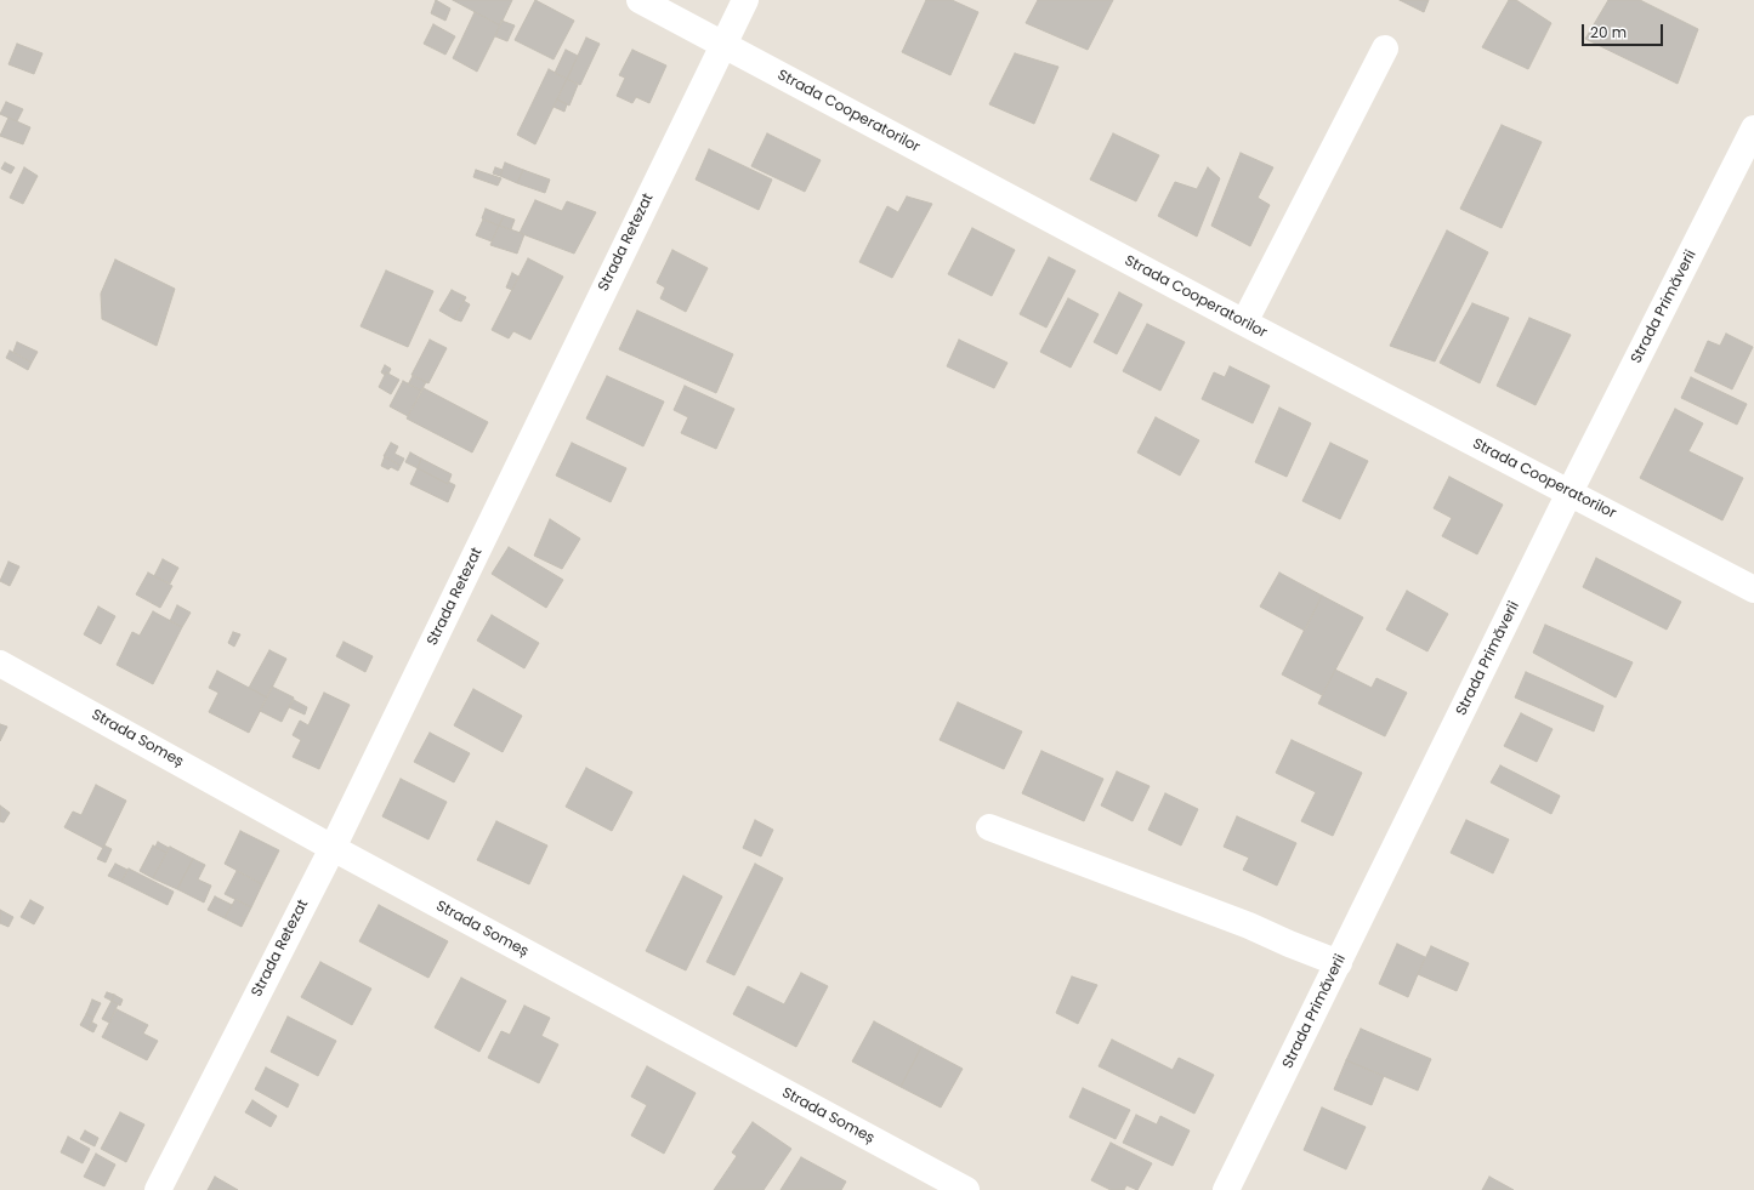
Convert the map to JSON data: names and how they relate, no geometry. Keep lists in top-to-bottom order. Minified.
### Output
{"streets":{"street":["Strada Cooperatorilor","Strada Retezat","Strada Primăverii","Strada Someș"]},"crossings":[["Strada Cooperatorilor","Strada Retezat"],["Strada Cooperatorilor","Strada Primăverii"],["Strada Retezat","Strada Someș"]],"scale_bar":"20 m"}
